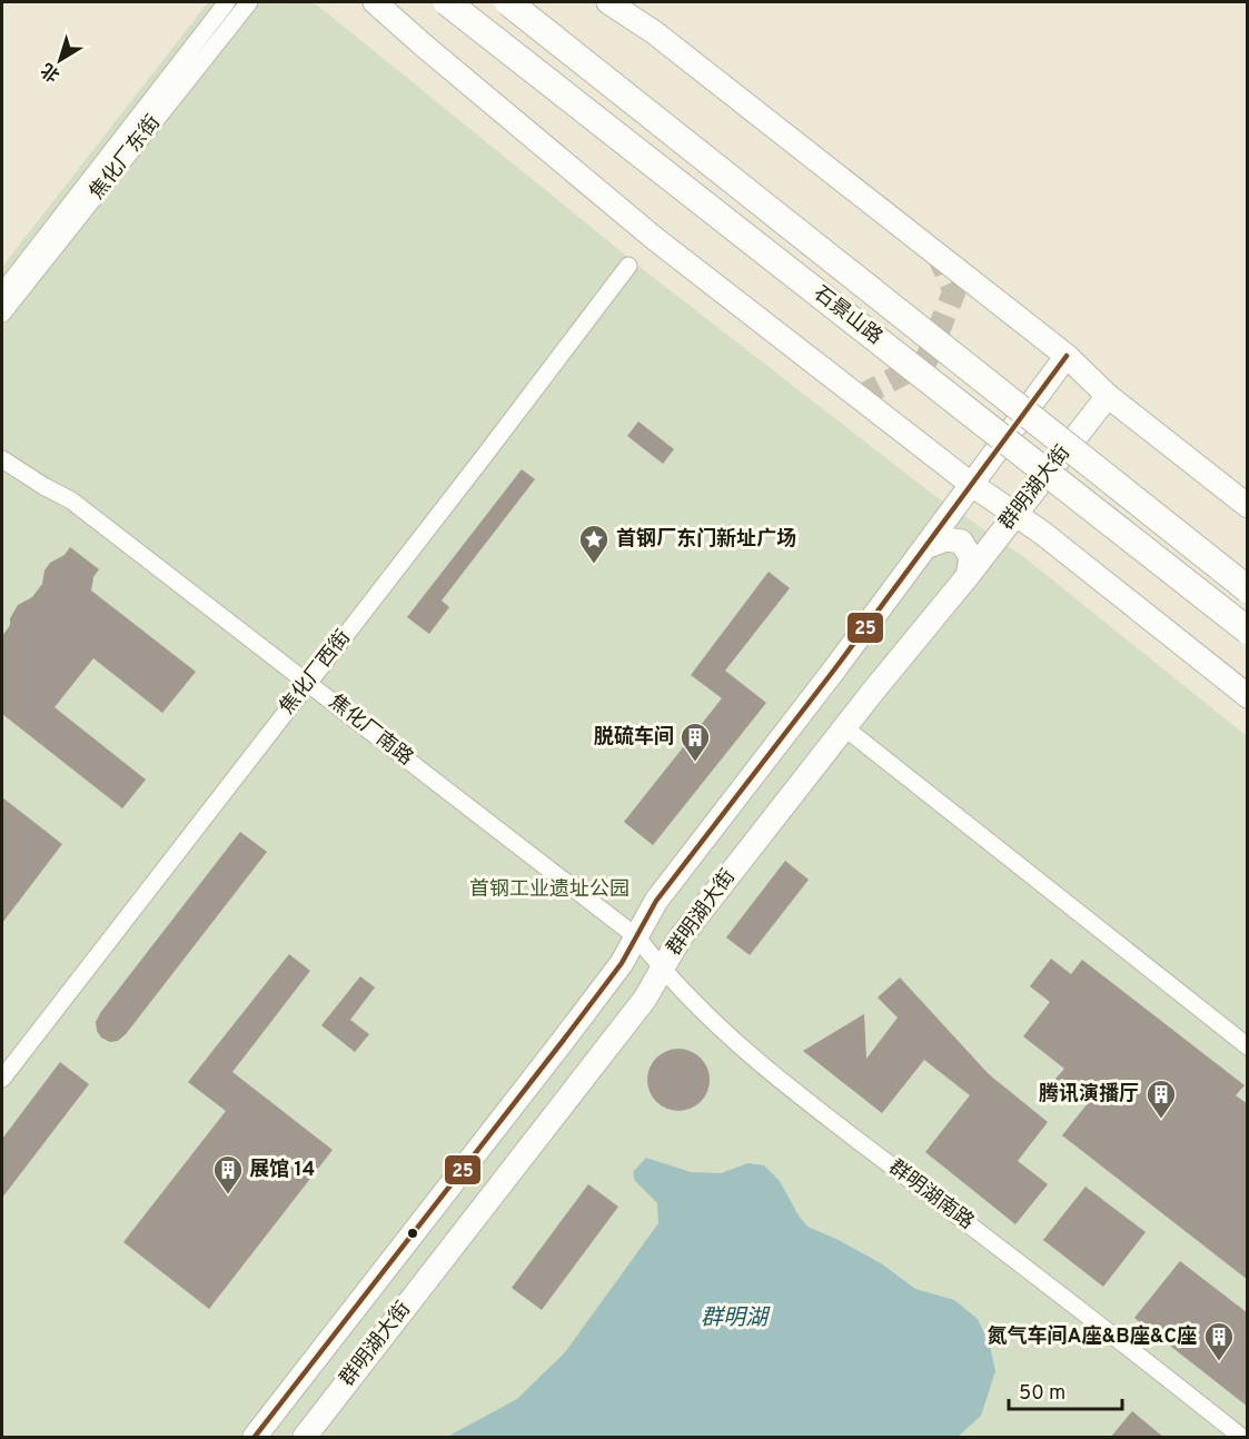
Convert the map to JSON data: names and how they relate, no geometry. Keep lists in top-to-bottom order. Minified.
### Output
{"streets":{"main road":["石景山路","群明湖大街"],"street":["焦化厂东街","焦化厂西街","焦化厂南路","群明湖南路"]},"crossings":[["群明湖大街","焦化厂南路"],["群明湖大街","群明湖南路"],["焦化厂西街","焦化厂南路"],["焦化厂南路","群明湖南路"]],"water":["群明湖"],"parks":["首钢工业遗址公园"],"places":{"place":["首钢厂东门新址广场"],"building":["脱硫车间","腾讯演播厅","展馆 14","氮气车间A座&B座&C座"]},"lines":["transit line 25"],"scale_bar":"50 m","north":"bottom left"}
